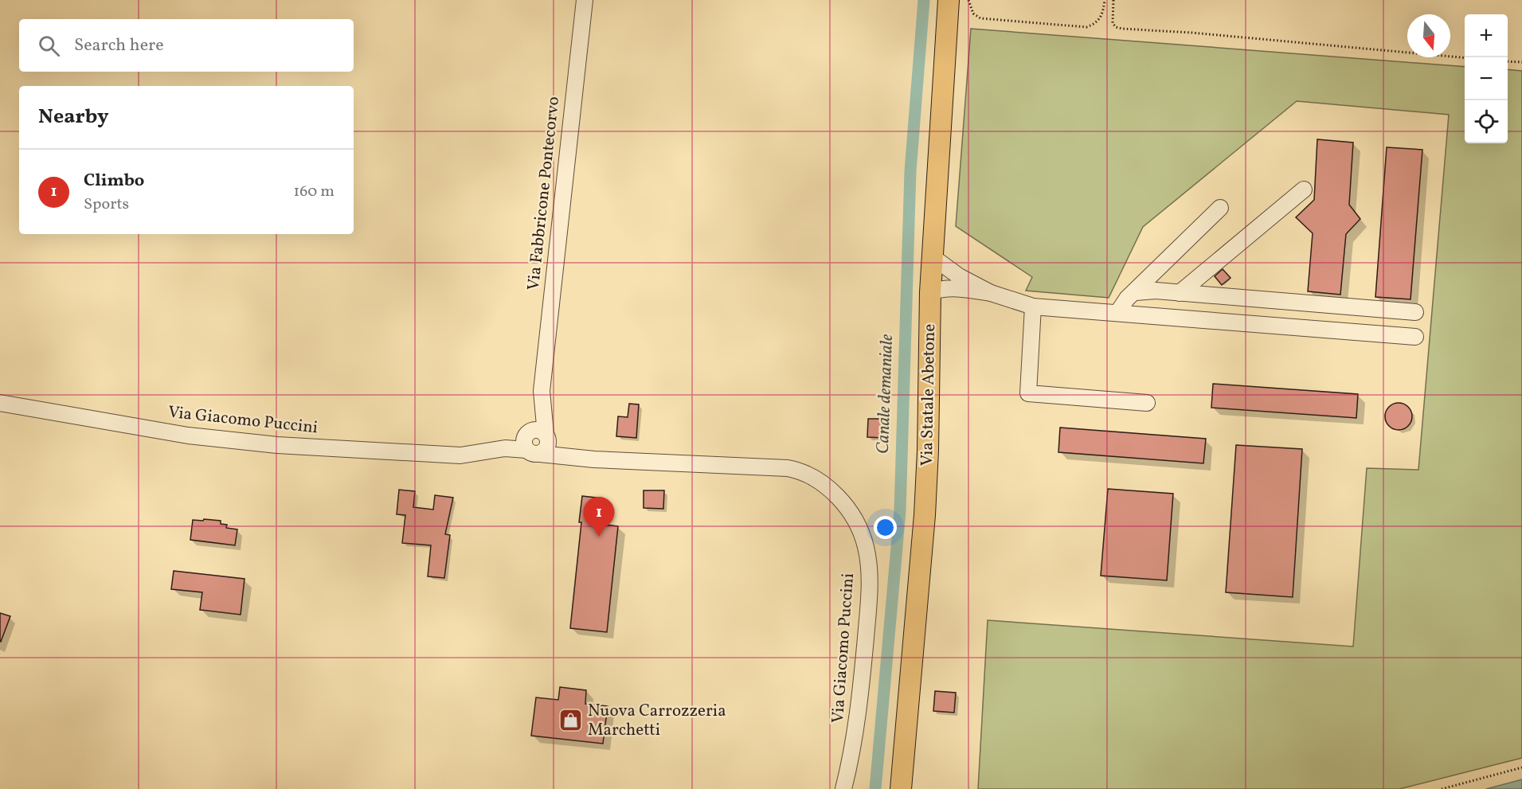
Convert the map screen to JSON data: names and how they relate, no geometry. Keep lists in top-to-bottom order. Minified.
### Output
{"streets":{"main road":["Via Statale Abetone"],"street":["Via Fabbricone Pontecorvo","Via Giacomo Puccini"]},"crossings":[["Via Fabbricone Pontecorvo","Via Giacomo Puccini"]],"water":["Canale demaniale"],"places":{"shop":["Nuova Carrozzeria Marchetti"]},"north":"bottom","page":{"map_buttons":["+","−"],"search":"Search here","heading":"Nearby","list":[{"mark":"1","name":"Climbo","note":"Sports","value":"160 m"}],"pins":"1"}}
